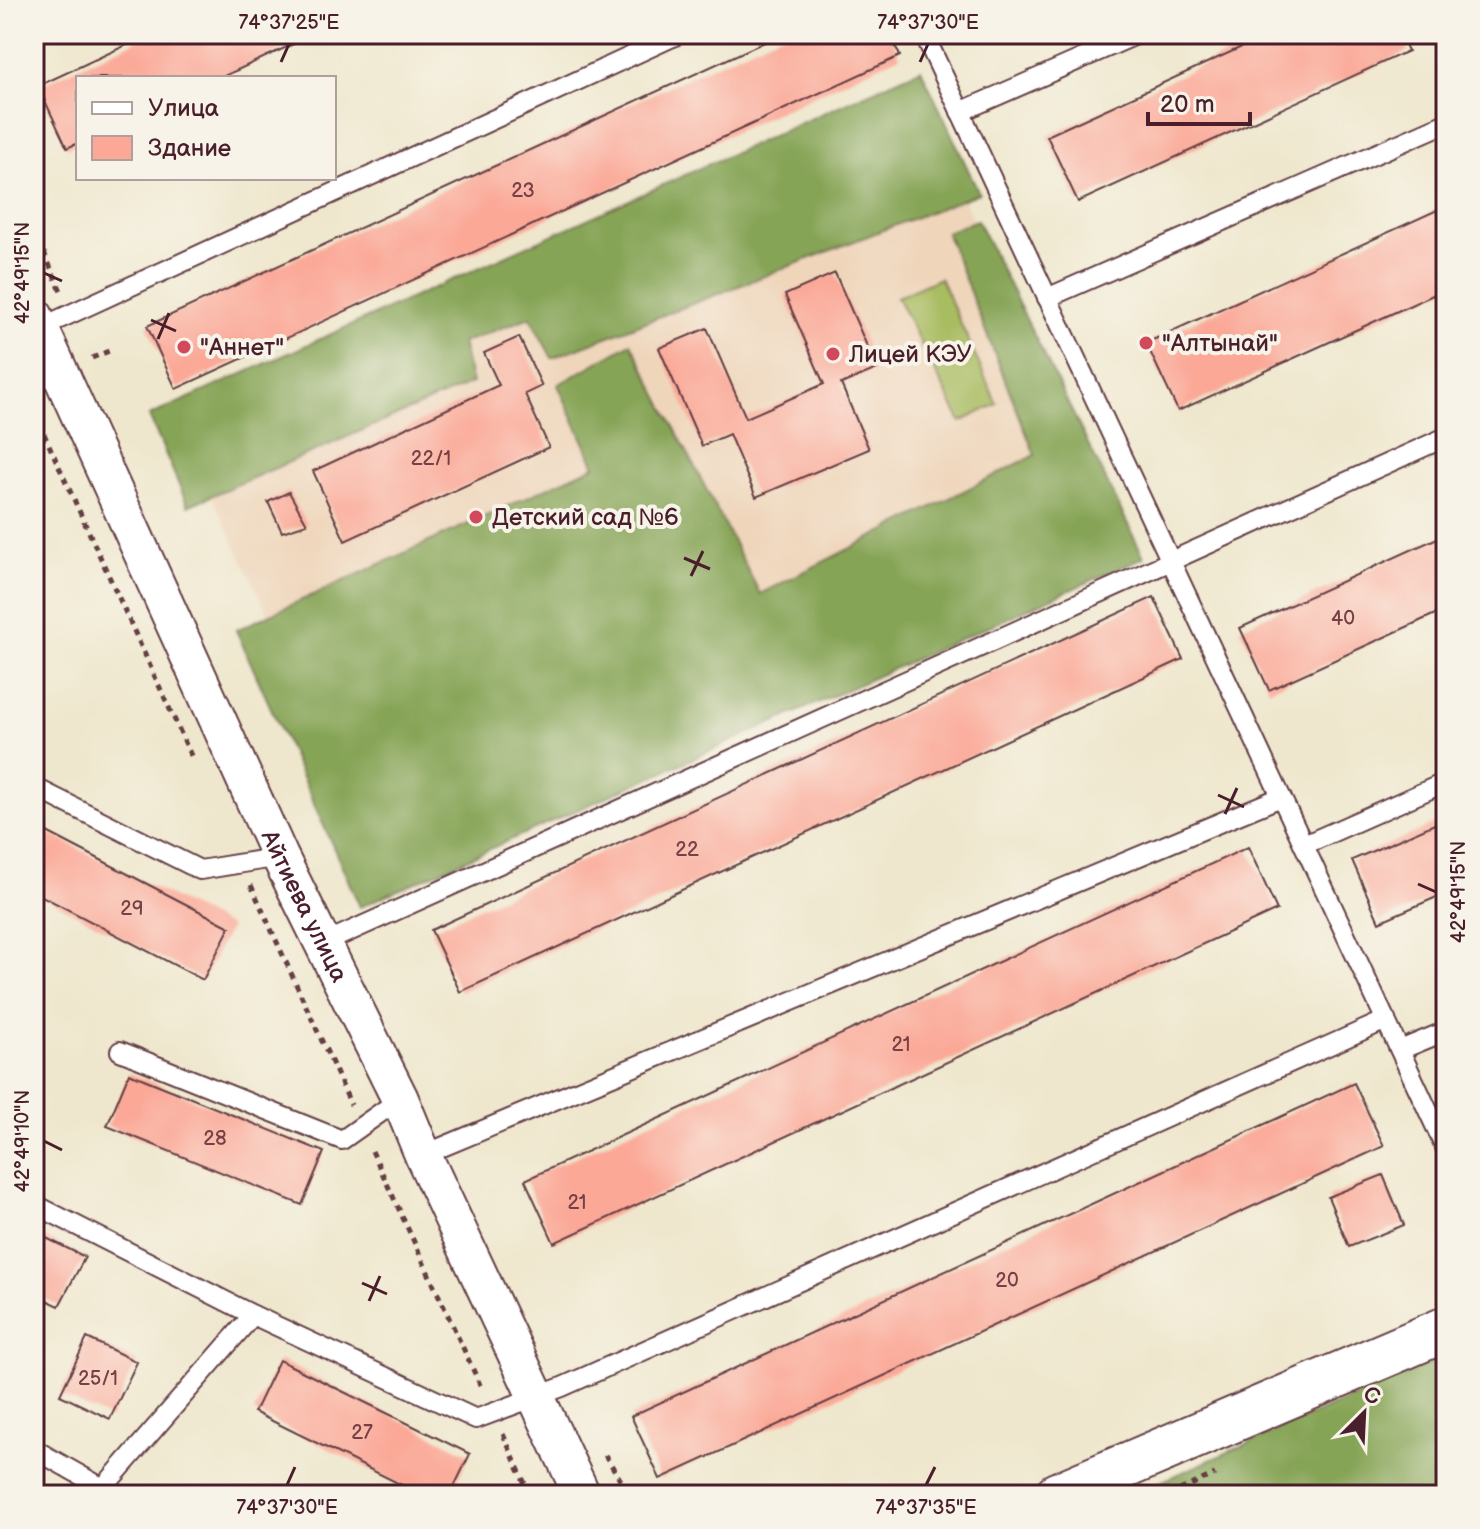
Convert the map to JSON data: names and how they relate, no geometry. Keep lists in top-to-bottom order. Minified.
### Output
{"streets":{"street":["Айтиева улица"]},"places":["\"Алтынай\"","\"Аннет\"","Лицей КЭУ","Детский сад №6"],"house_numbers":["23","22/1","40","22","29","21","28","21","20","25/1","27"],"legend":["Улица","Здание"],"scale_bar":"20 m","north":"top right","coordinates":["74°37'25\"E","74°37'30\"E","42°49'15\"N","42°49'10\"N","74°37'35\"E"]}
